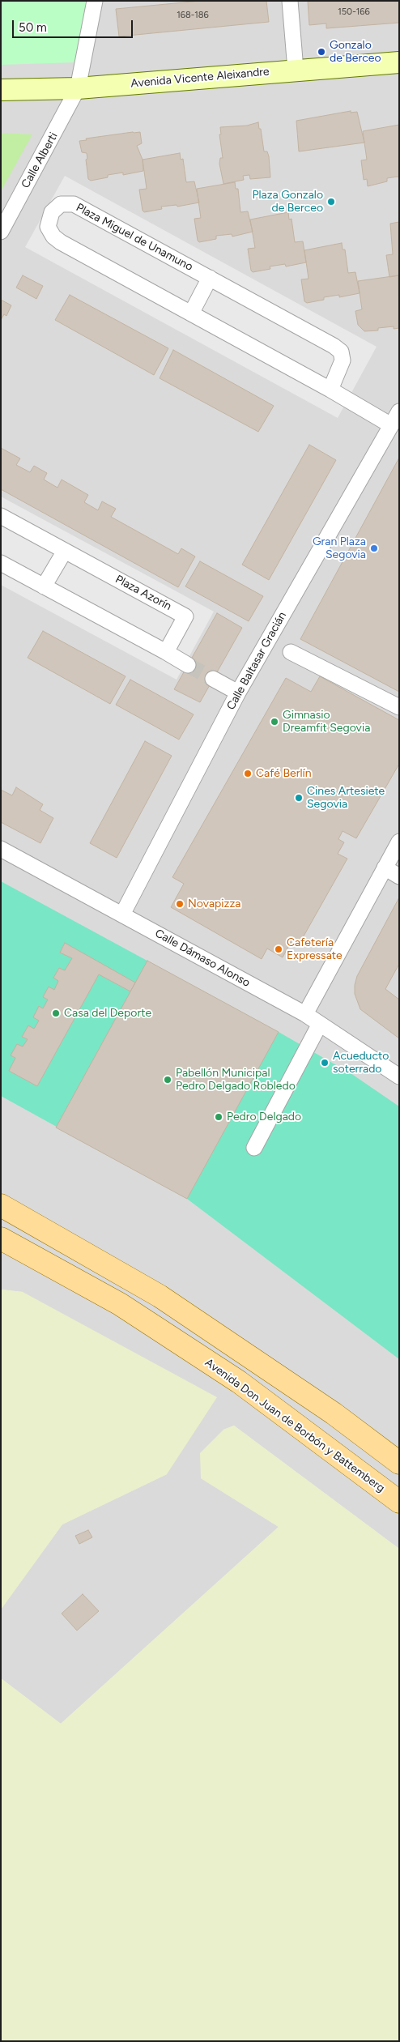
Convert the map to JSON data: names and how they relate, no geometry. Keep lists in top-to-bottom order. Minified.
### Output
{"streets":{"main road":["Avenida Don Juan de Borbón y Battemberg"],"street":["Avenida Vicente Aleixandre","Calle Alberti","Plaza Miguel de Unamuno","Plaza Azorín","Calle Baltasar Gracián","Calle Dámaso Alonso"]},"crossings":[["Avenida Vicente Aleixandre","Calle Alberti"],["Plaza Miguel de Unamuno","Calle Baltasar Gracián"],["Calle Baltasar Gracián","Calle Dámaso Alonso"]],"places":["Gonzalo de Berceo","Plaza Gonzalo de Berceo","Gran Plaza Segovia","Gimnasio Dreamfit Segovia","Café Berlín","Cines Artesiete Segovia","Novapizza","Cafetería Expressate","Casa del Deporte","Acueducto soterrado","Pabellón Municipal Pedro Delgado Robledo","Pedro Delgado"],"house_numbers":["150-166","168-186"],"scale_bar":"50 m"}
